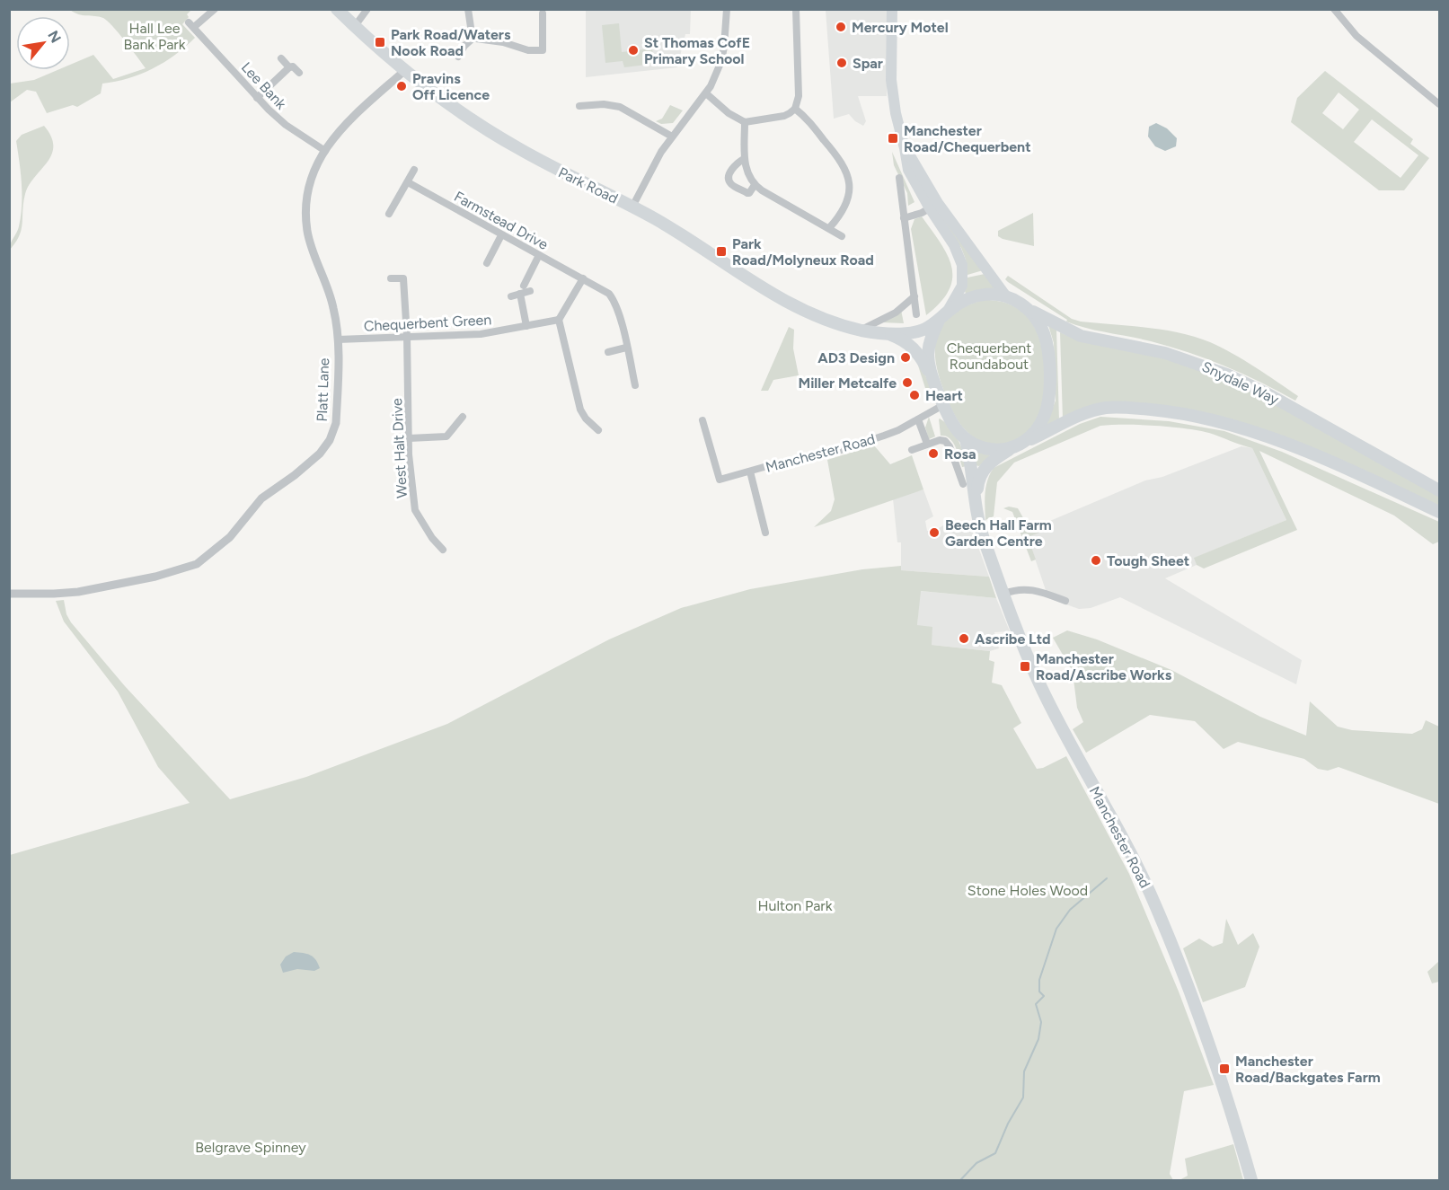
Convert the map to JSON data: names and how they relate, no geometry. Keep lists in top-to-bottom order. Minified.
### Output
{"streets":{"highway":["Park Road","Snydale Way","Manchester Road"],"street":["Lee Bank","Farmstead Drive","Chequerbent Green","Platt Lane","West Halt Drive"]},"crossings":[["Lee Bank","Platt Lane"],["Park Road","Snydale Way"],["Park Road","Platt Lane"],["Park Road","Manchester Road"],["Chequerbent Green","Platt Lane"],["Chequerbent Green","West Halt Drive"],["Snydale Way","Manchester Road"]],"parks":["Hall Lee Bank Park","Chequerbent Roundabout","Stone Holes Wood","Hulton Park","Belgrave Spinney"],"places":{"other":["Mercury Motel","St Thomas CofE Primary School","Spar","Pravins Off Licence","AD3 Design","Miller Metcalfe","Heart","Rosa","Beech Hall Farm Garden Centre","Tough Sheet","Ascribe Ltd"],"transit":["Park Road/Waters Nook Road","Manchester Road/Chequerbent","Park Road/Molyneux Road","Manchester Road/Ascribe Works","Manchester Road/Backgates Farm"]},"north":"top right"}
